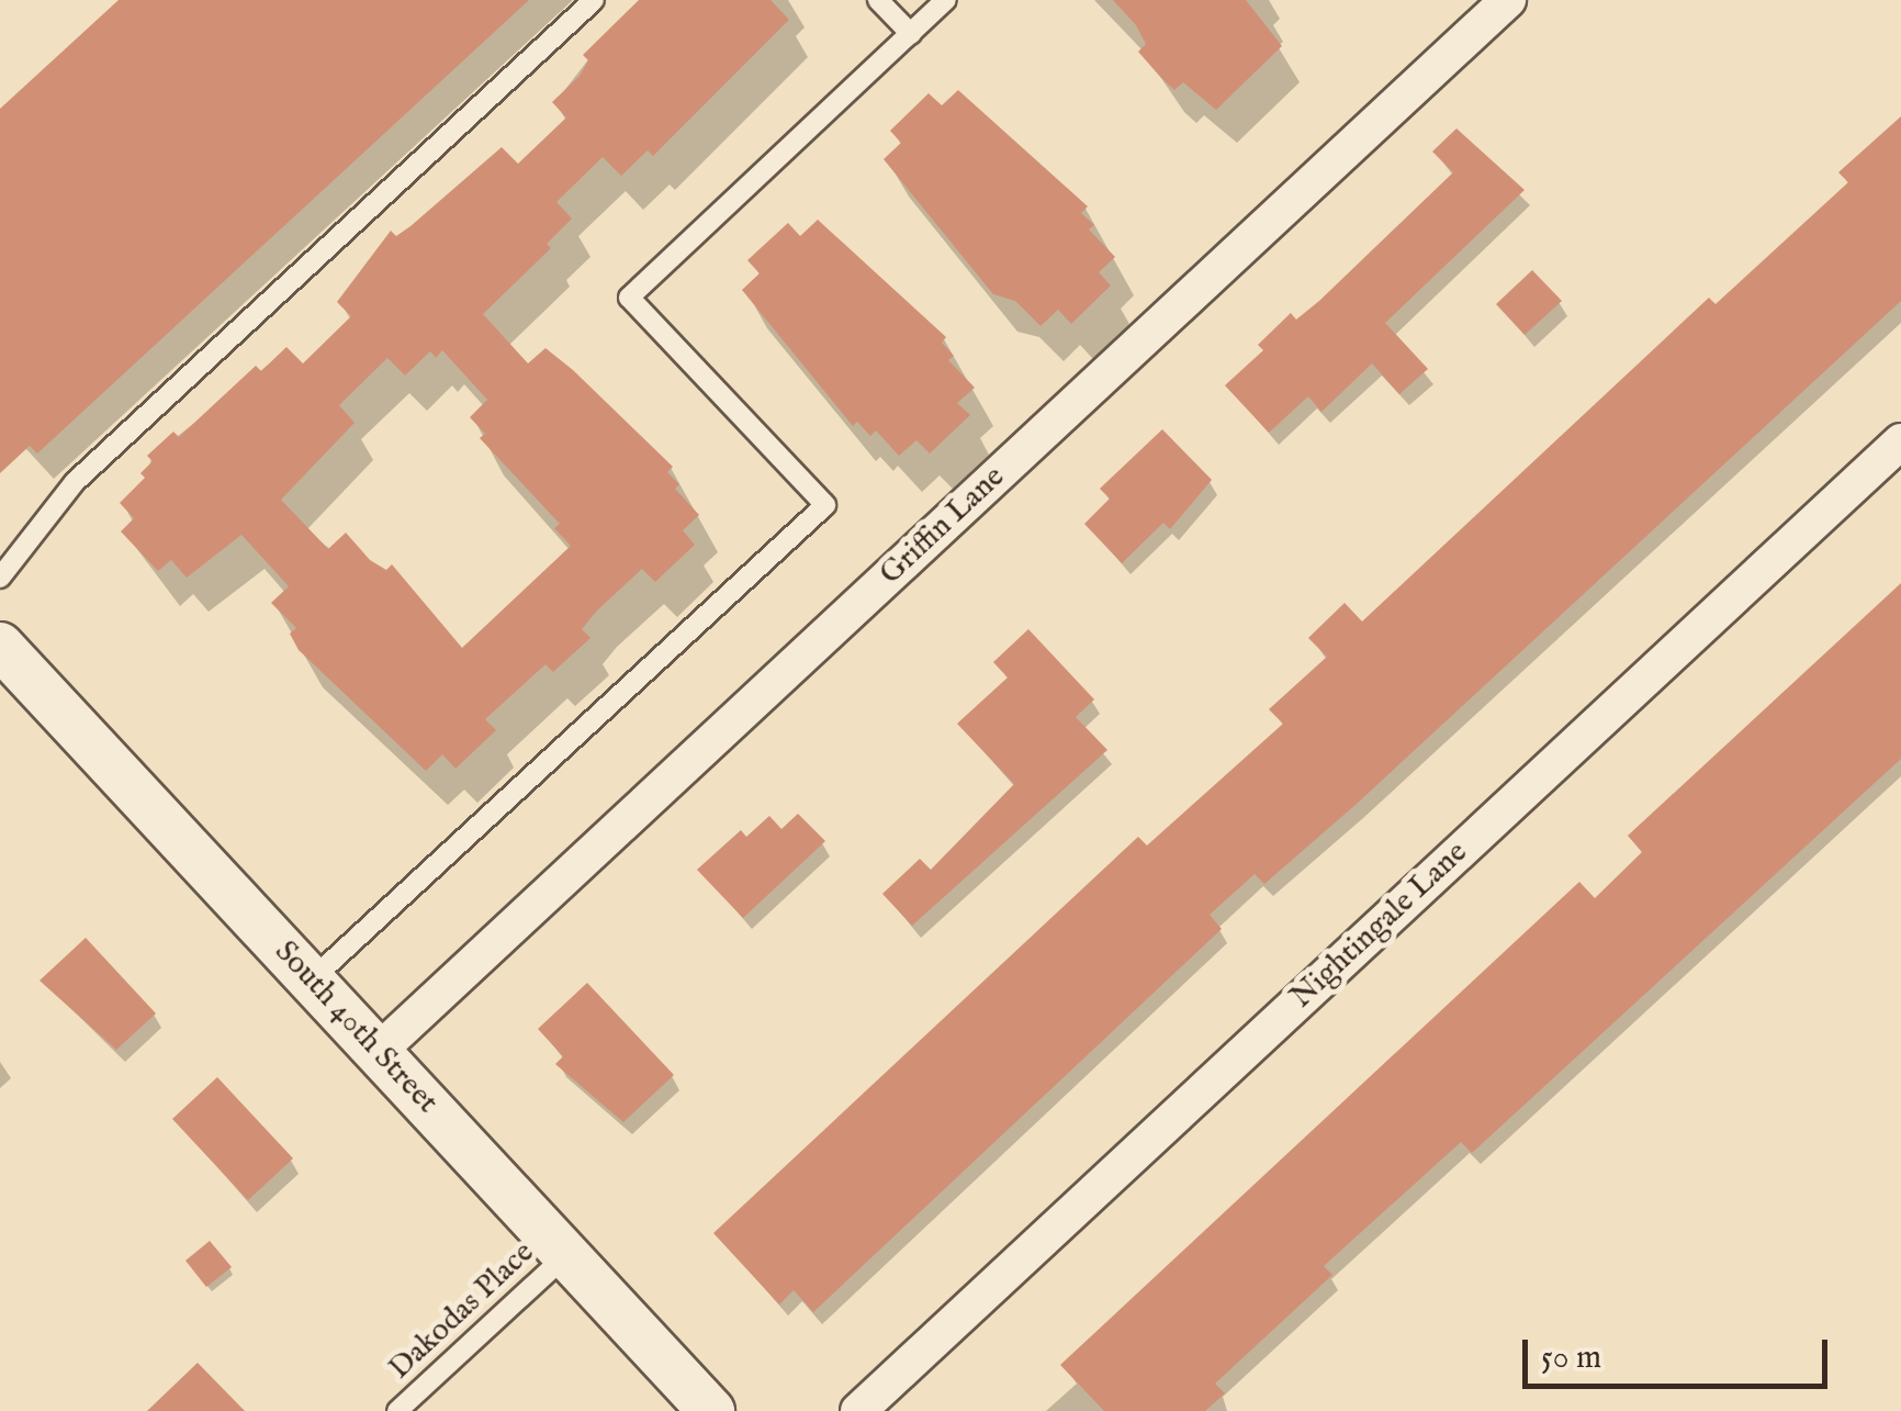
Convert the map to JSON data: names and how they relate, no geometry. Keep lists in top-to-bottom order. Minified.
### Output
{"streets":{"street":["Griffin Lane","Nightingale Lane","South 40th Street"],"lane":["Dakodas Place"]},"crossings":[["Griffin Lane","South 40th Street"],["South 40th Street","Dakodas Place"]],"scale_bar":"50 m"}
